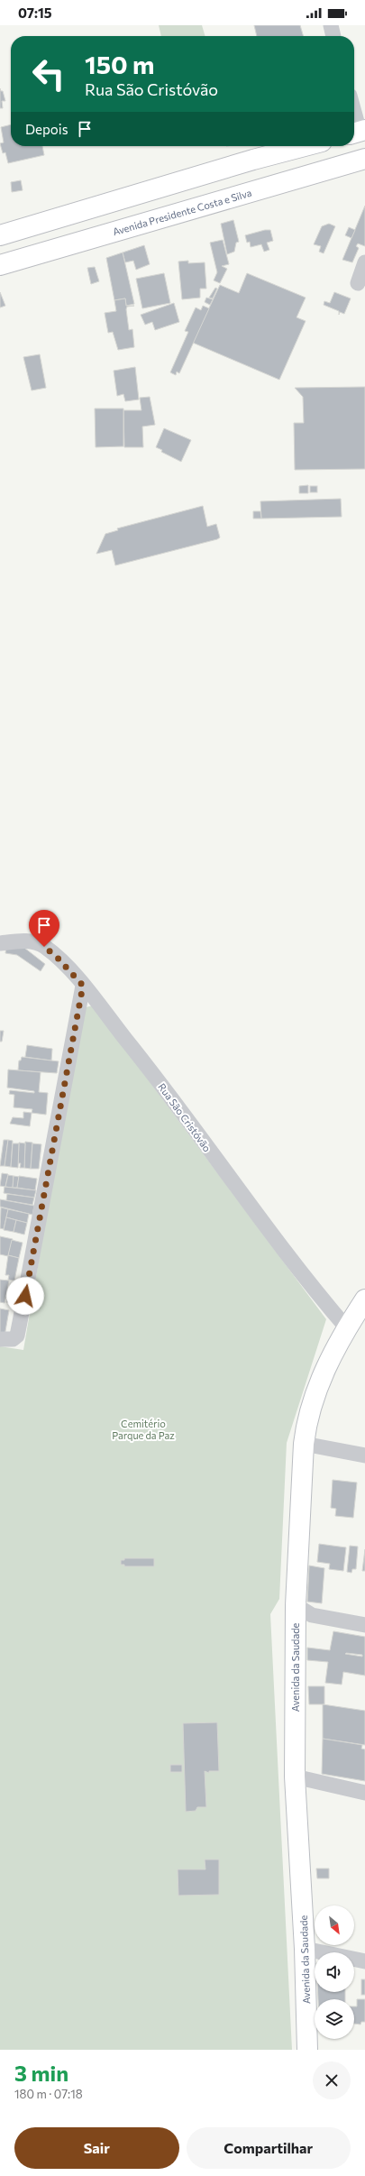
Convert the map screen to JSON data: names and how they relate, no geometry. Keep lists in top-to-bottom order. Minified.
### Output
{"streets":{"street":["Avenida Presidente Costa e Silva","Rua São Cristóvão","Avenida da Saudade"]},"crossings":[["Rua São Cristóvão","Avenida da Saudade"]],"parks":["Cemitério Parque da Paz"],"north":"bottom right","page":{"status":"07:15","turn":["150 m","Rua São Cristóvão"],"then":"Depois","heading":["3 min","180 m · 07:18"],"buttons":["Sair","Compartilhar"]}}
